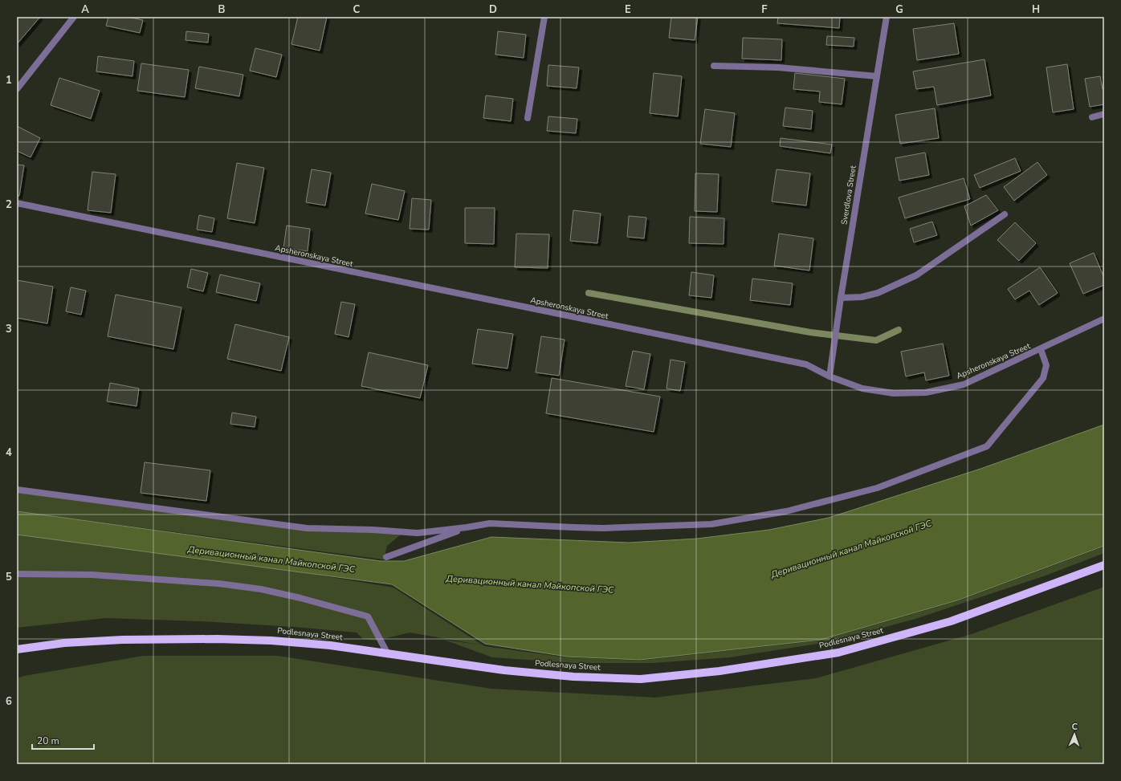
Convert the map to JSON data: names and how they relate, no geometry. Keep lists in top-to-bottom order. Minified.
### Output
{"streets":{"main road":["Podlesnaya Street"],"street":["Sverdlova Street","Apsheronskaya Street"]},"crossings":[["Sverdlova Street","Apsheronskaya Street"]],"water":["Деривационный канал Майкопской ГЭС"],"scale_bar":"20 m","north":"top","grid":{"columns":["A","B","C","D","E","F","G","H"],"rows":["1","2","3","4","5","6"]}}
